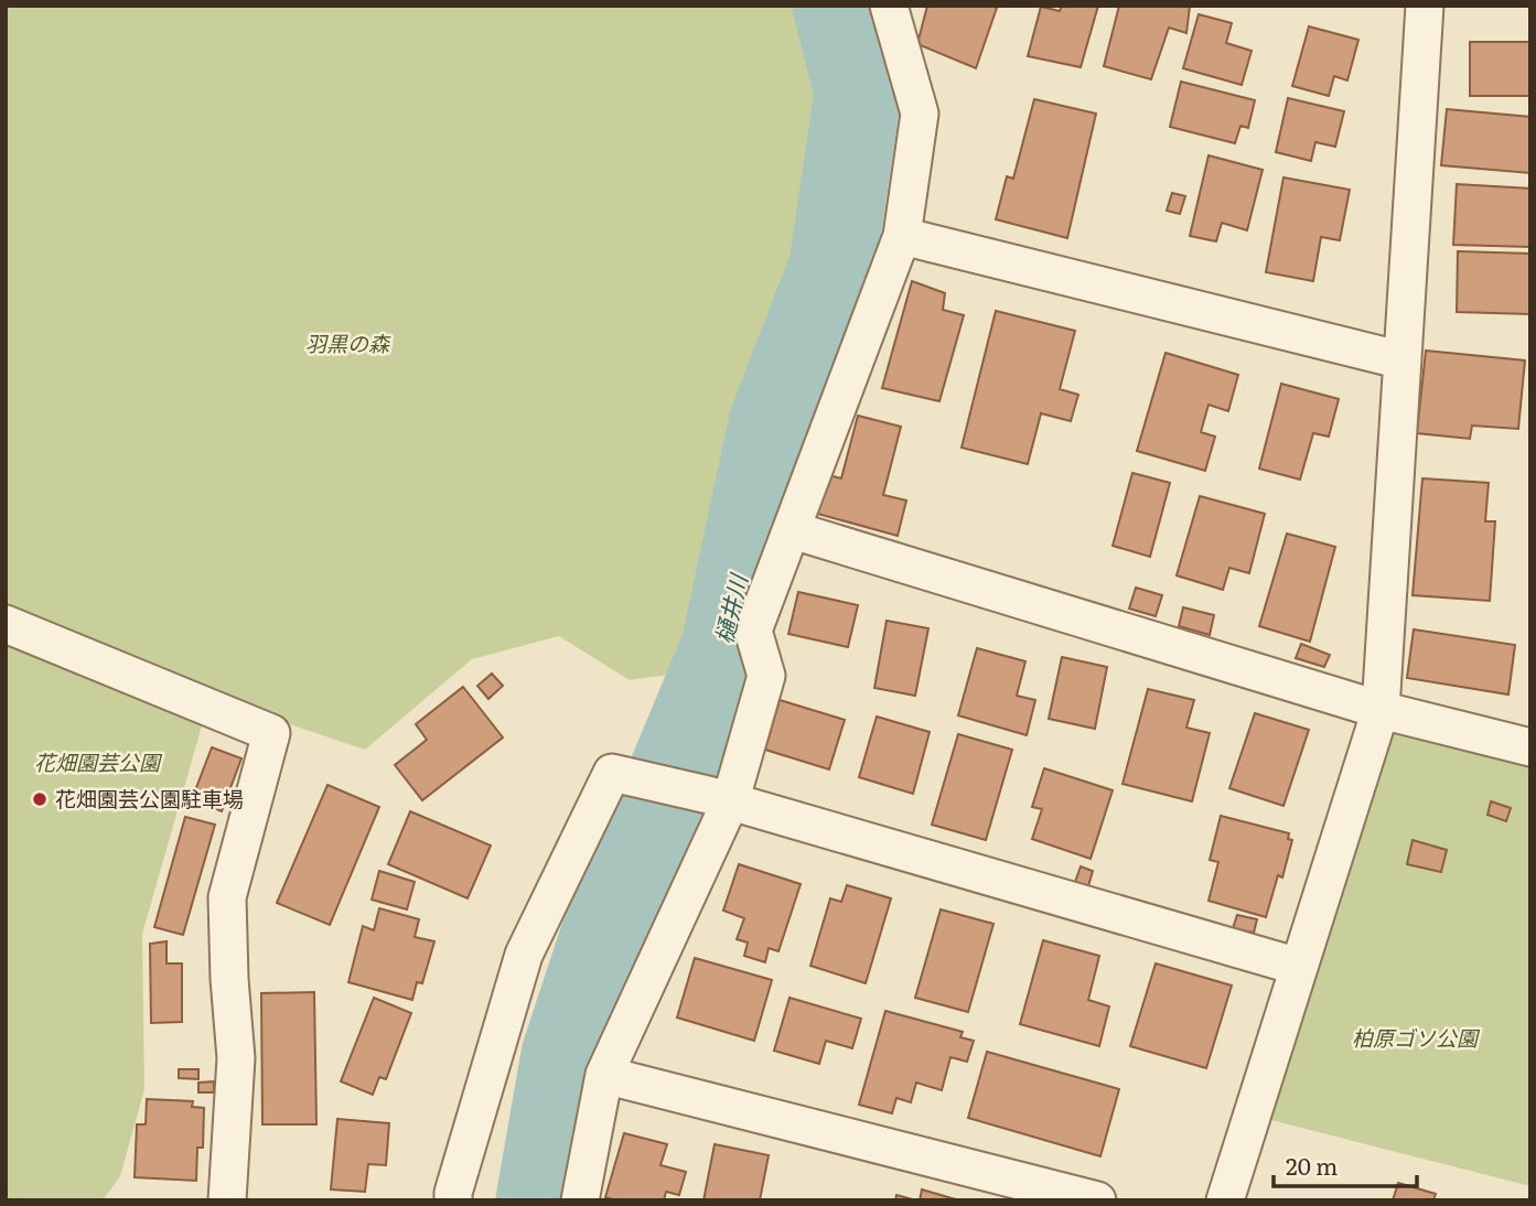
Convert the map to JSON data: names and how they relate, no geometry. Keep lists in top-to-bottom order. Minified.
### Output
{"water":["樋井川"],"parks":["羽黒の森","花畑園芸公園","柏原ゴソ公園"],"places":["花畑園芸公園駐車場"],"scale_bar":"20 m"}
